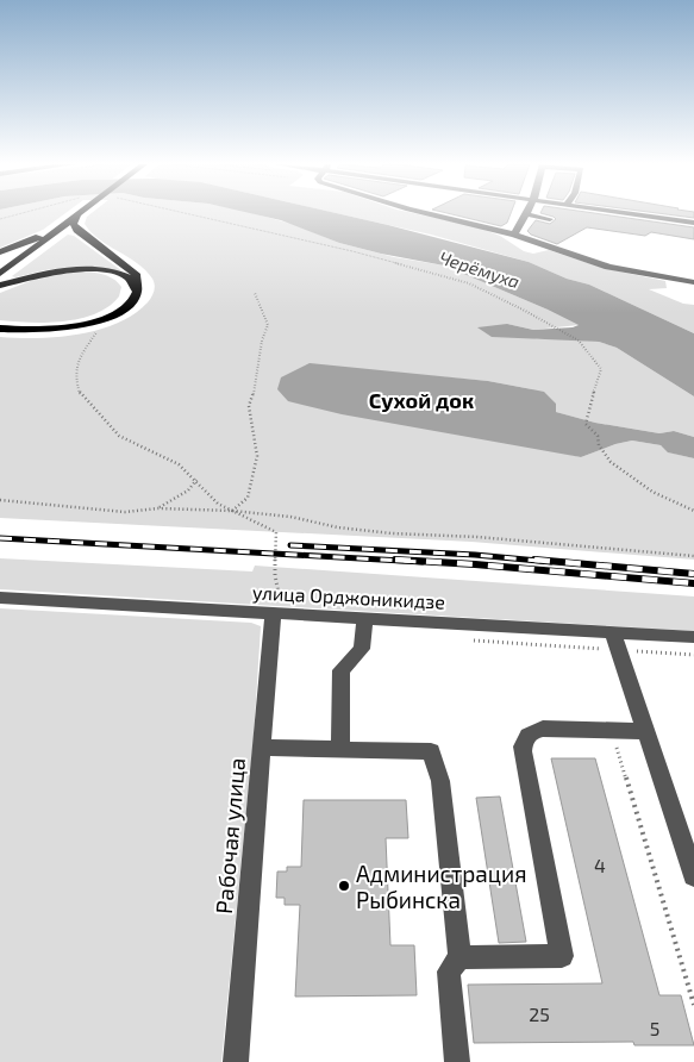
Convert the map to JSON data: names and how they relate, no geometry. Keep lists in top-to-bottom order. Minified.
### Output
{"streets":{"street":["улица Орджоникидзе","Рабочая улица"]},"crossings":[["улица Орджоникидзе","Рабочая улица"]],"districts":["Сухой док"],"water":["Черёмуха"],"places":["Администрация Рыбинска"],"house_numbers":["4","25","5"]}
